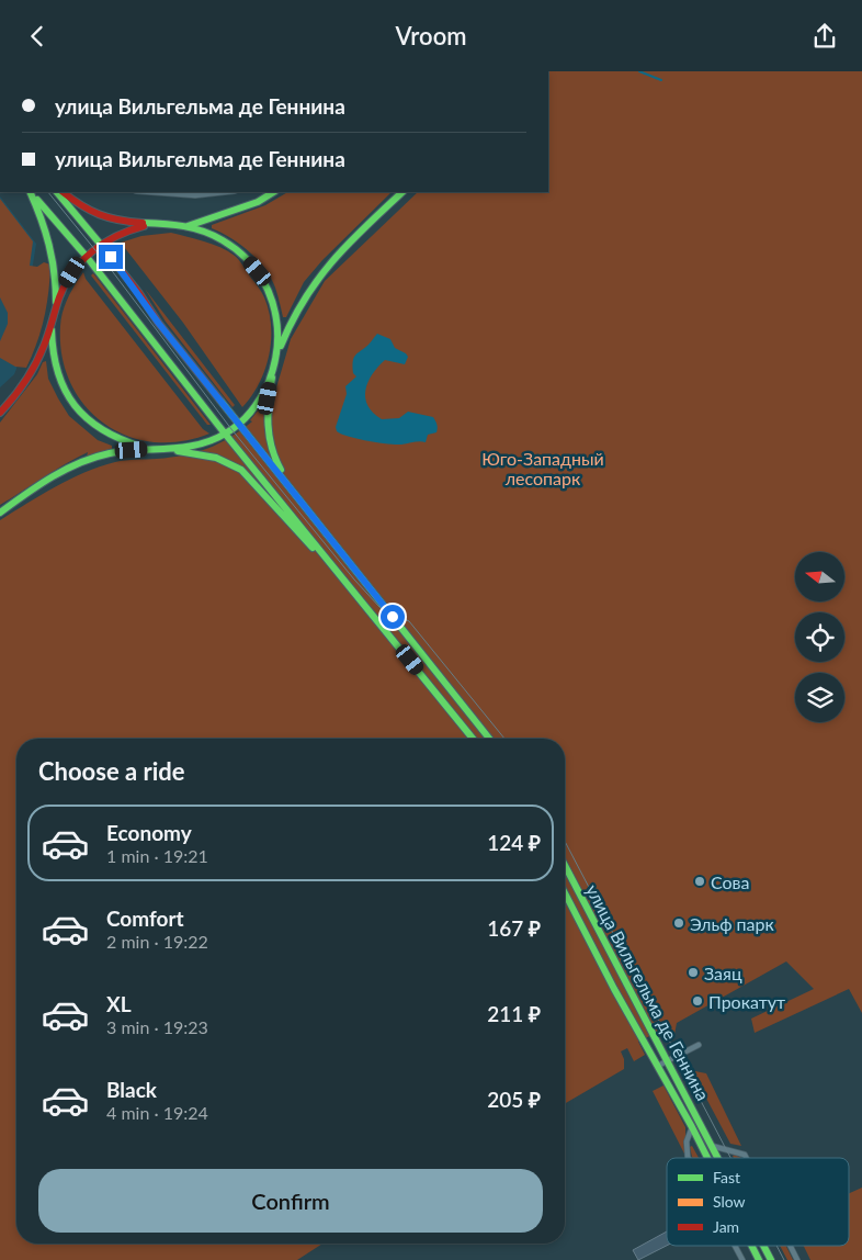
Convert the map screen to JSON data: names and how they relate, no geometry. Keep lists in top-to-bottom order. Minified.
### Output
{"streets":{"main road":["улица Вильгельма де Геннина"]},"parks":["Юго-Западный лесопарк"],"places":["Сова","Эльф парк","Заяц","Прокатут"],"legend":["Fast","Slow","Jam"],"north":"left","page":{"header":"Vroom","banner":["улица Вильгельма де Геннина","улица Вильгельма де Геннина"],"heading":"Choose a ride","list":[{"name":"Economy","note":"1 min · 19:21","value":"124 ₽"},{"name":"Comfort","note":"2 min · 19:22","value":"167 ₽"},{"name":"XL","note":"3 min · 19:23","value":"211 ₽"},{"name":"Black","note":"4 min · 19:24","value":"205 ₽"}],"buttons":"Confirm"}}
